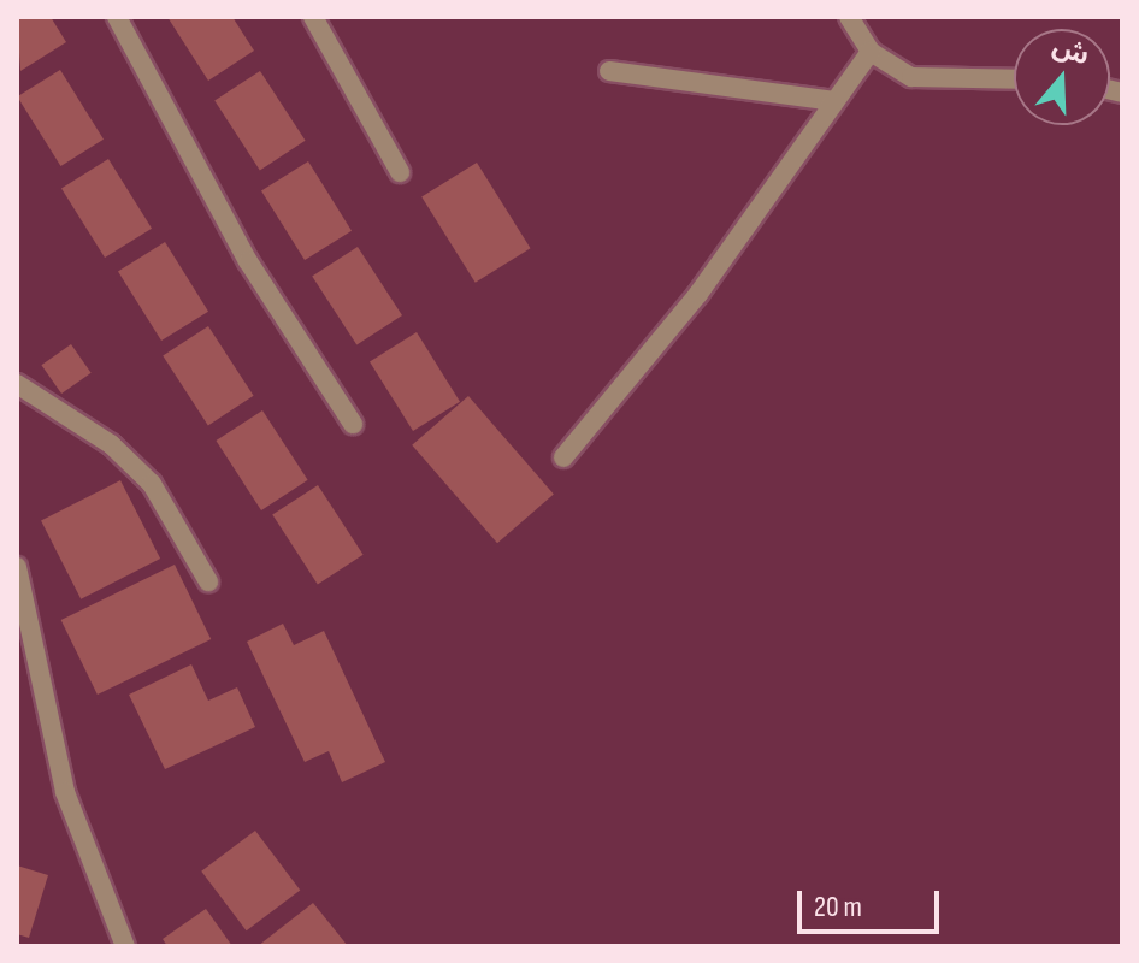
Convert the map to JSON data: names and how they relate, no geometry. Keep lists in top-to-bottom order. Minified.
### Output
{"scale_bar":"20 m","north":"top"}
